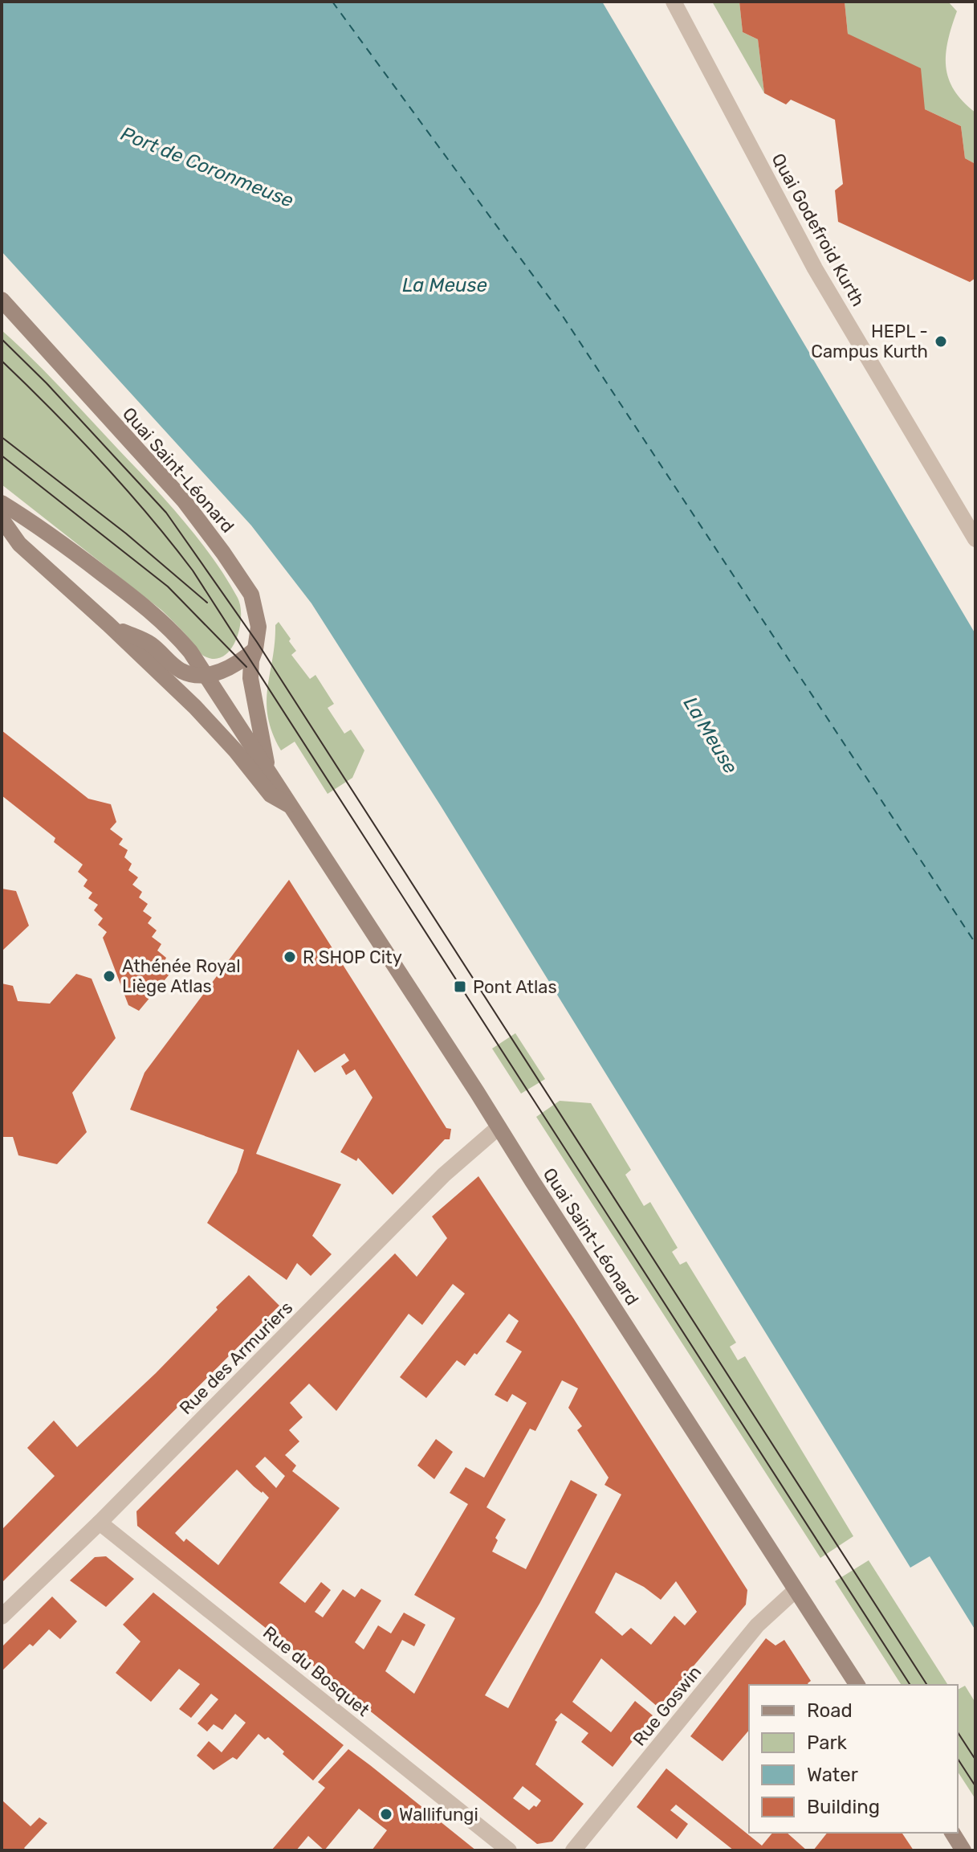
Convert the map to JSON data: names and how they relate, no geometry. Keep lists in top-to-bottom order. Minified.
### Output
{"streets":{"main road":["Quai Saint-Léonard"],"street":["Quai Godefroid Kurth","Rue des Armuriers","Rue du Bosquet","Rue Goswin"]},"crossings":[["Quai Saint-Léonard","Rue des Armuriers"],["Quai Saint-Léonard","Rue Goswin"],["Rue des Armuriers","Rue du Bosquet"]],"water":["Port de Coronmeuse","La Meuse"],"places":{"other":["HEPL - Campus Kurth","R SHOP City","Athénée Royal Liège Atlas","Wallifungi"],"transit":["Pont Atlas"]},"legend":["Road","Park","Water","Building"]}
